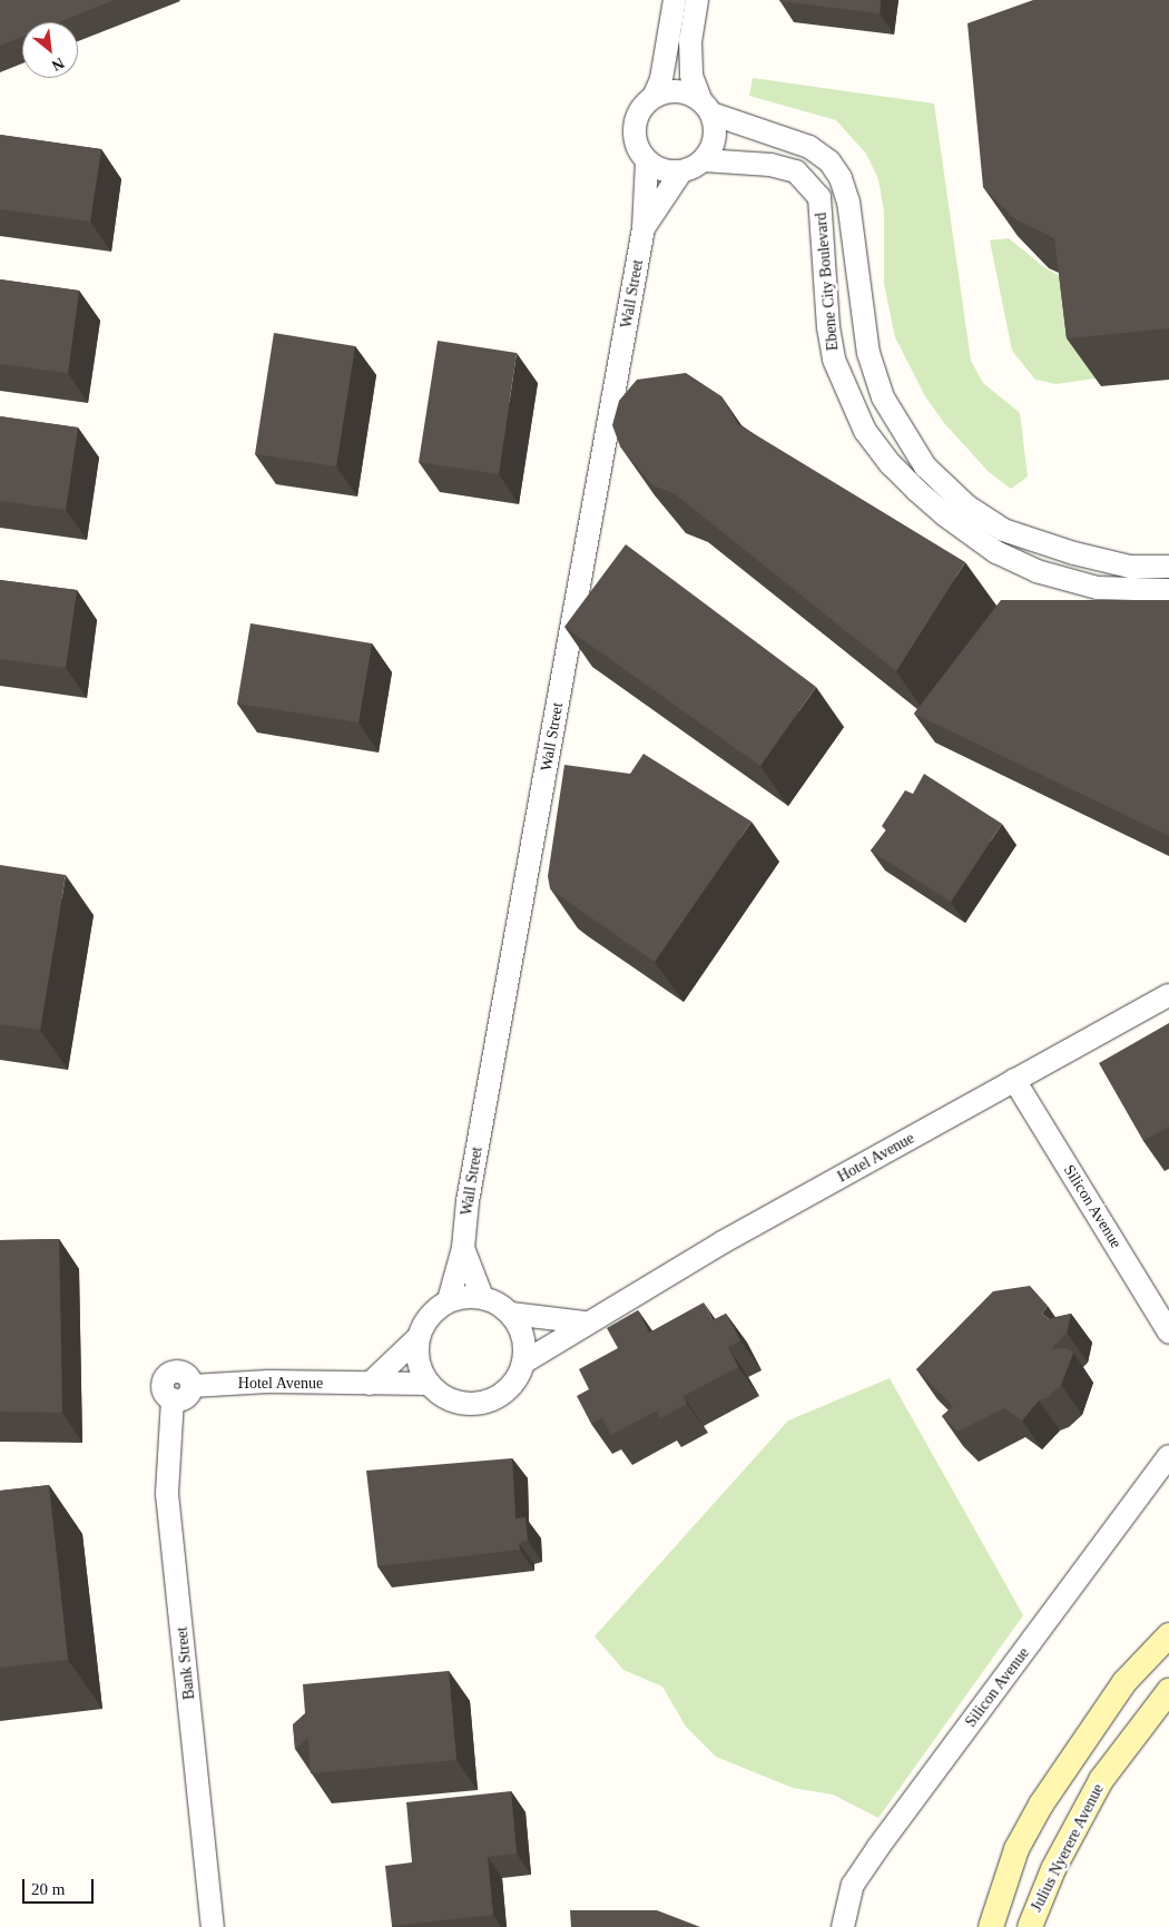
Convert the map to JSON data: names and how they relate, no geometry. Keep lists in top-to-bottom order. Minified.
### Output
{"streets":{"main road":["Julius Nyerere Avenue"],"street":["Ebene City Boulevard","Wall Street","Hotel Avenue","Silicon Avenue","Bank Street"]},"crossings":[["Ebene City Boulevard","Wall Street"],["Wall Street","Hotel Avenue"],["Hotel Avenue","Silicon Avenue"],["Hotel Avenue","Bank Street"]],"scale_bar":"20 m","north":"bottom right"}
